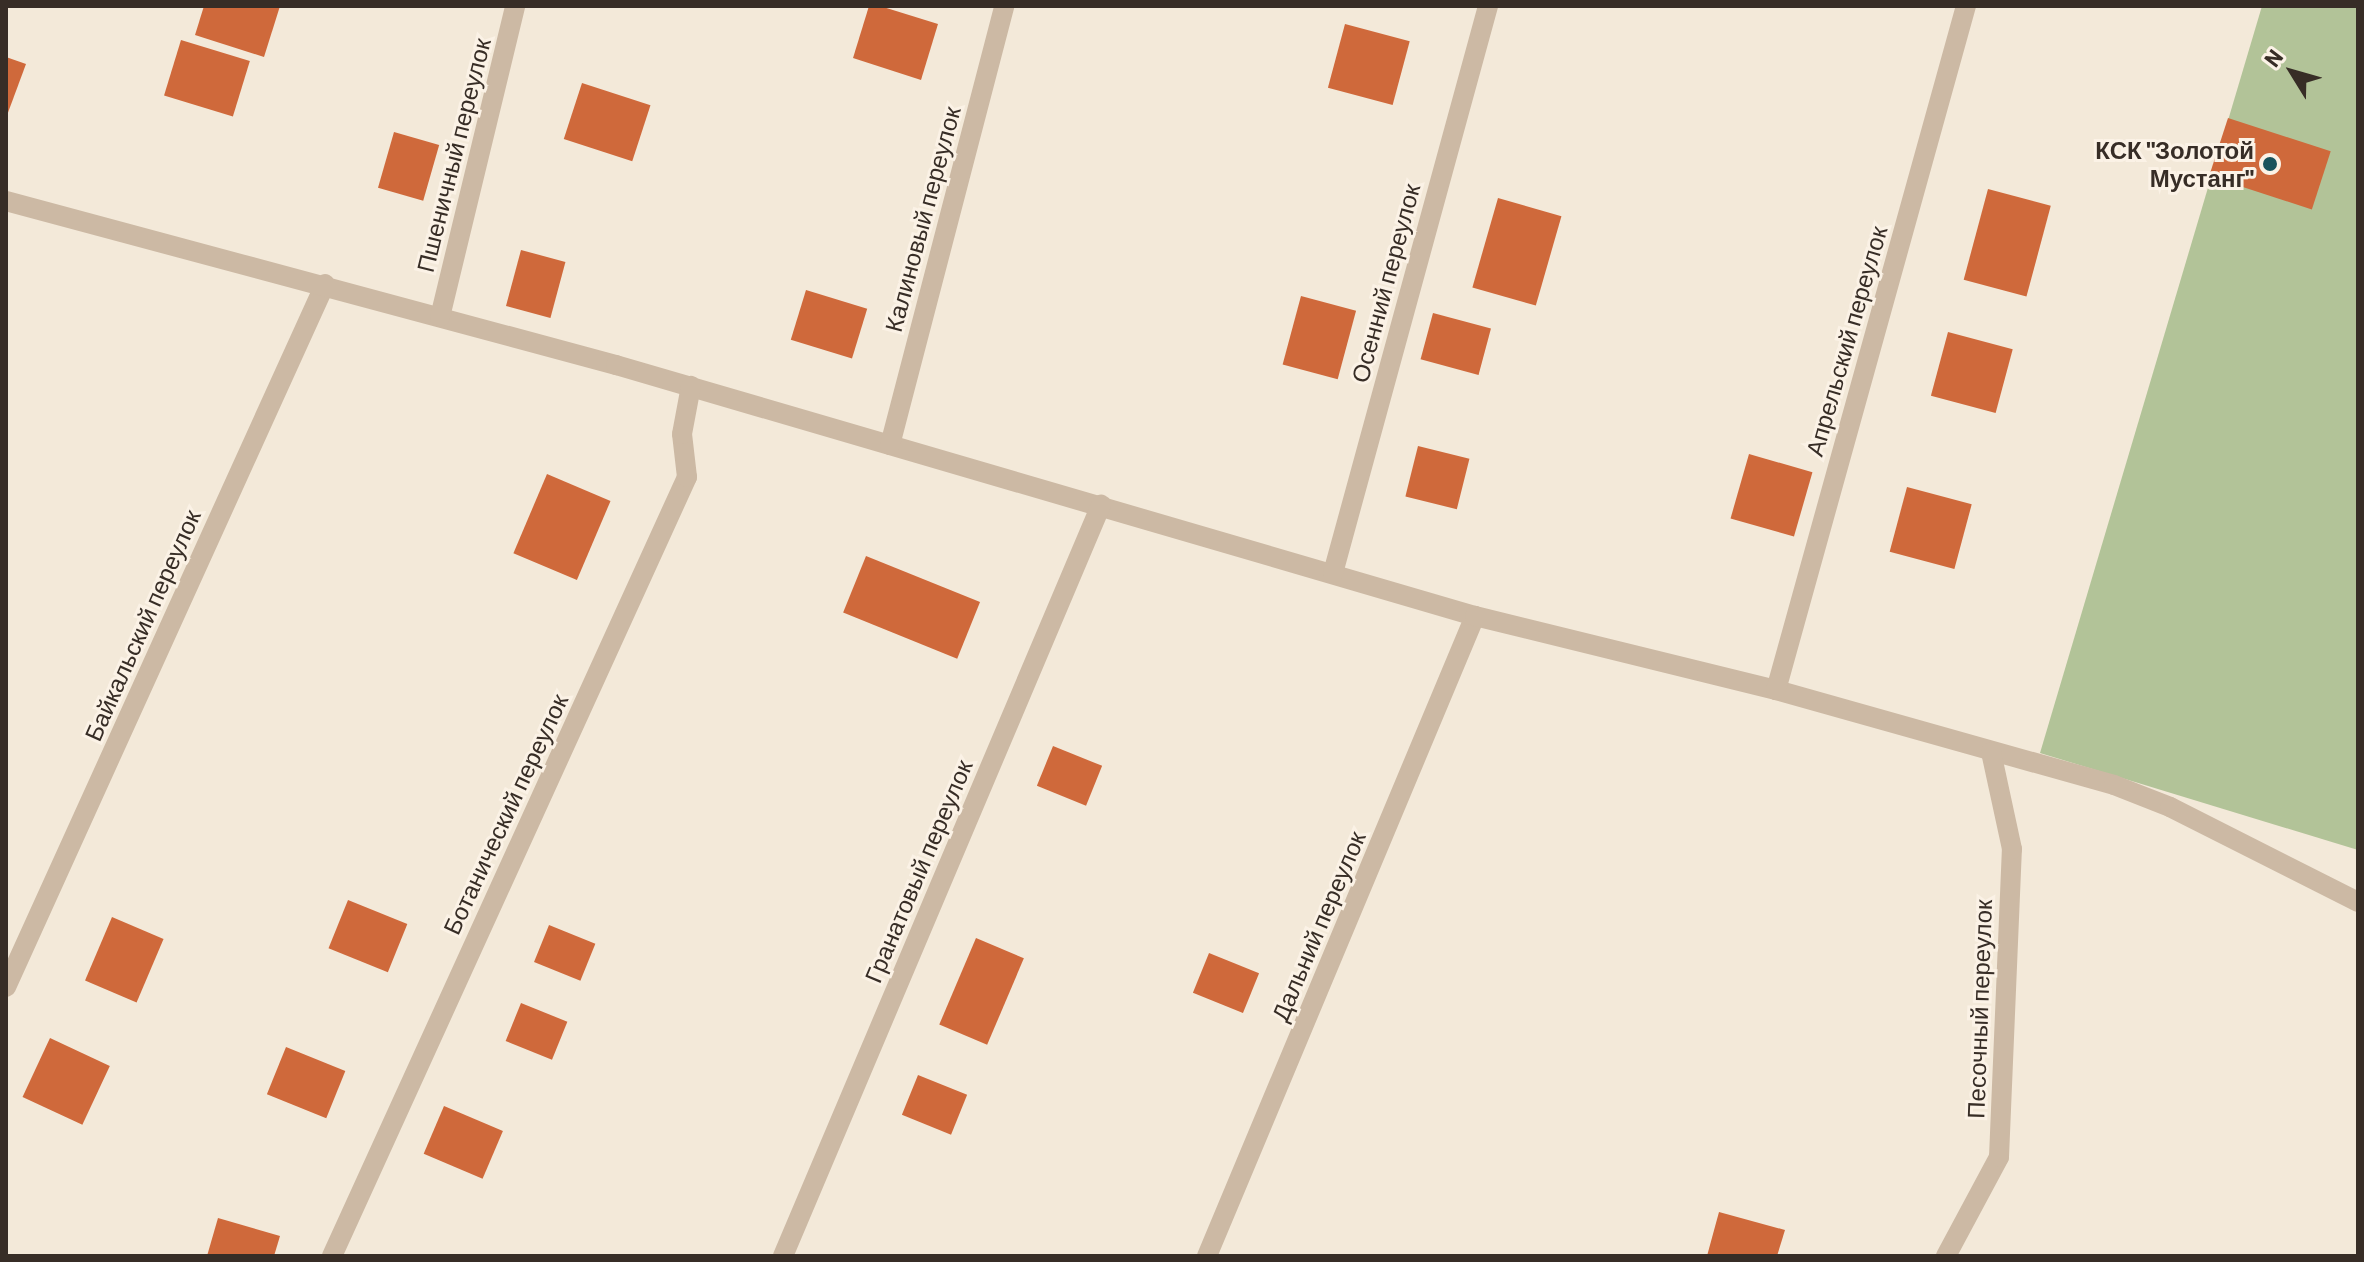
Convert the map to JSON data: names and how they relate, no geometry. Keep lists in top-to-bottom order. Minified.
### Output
{"streets":{"street":["Пшеничный переулок","Калиновый переулок","Осенний переулок","Апрельский переулок","Байкальский переулок","Ботанический переулок","Гранатовый переулок","Дальний переулок","Песочный переулок"]},"places":["КСК \"Золотой Мустанг\""],"north":"top left"}
